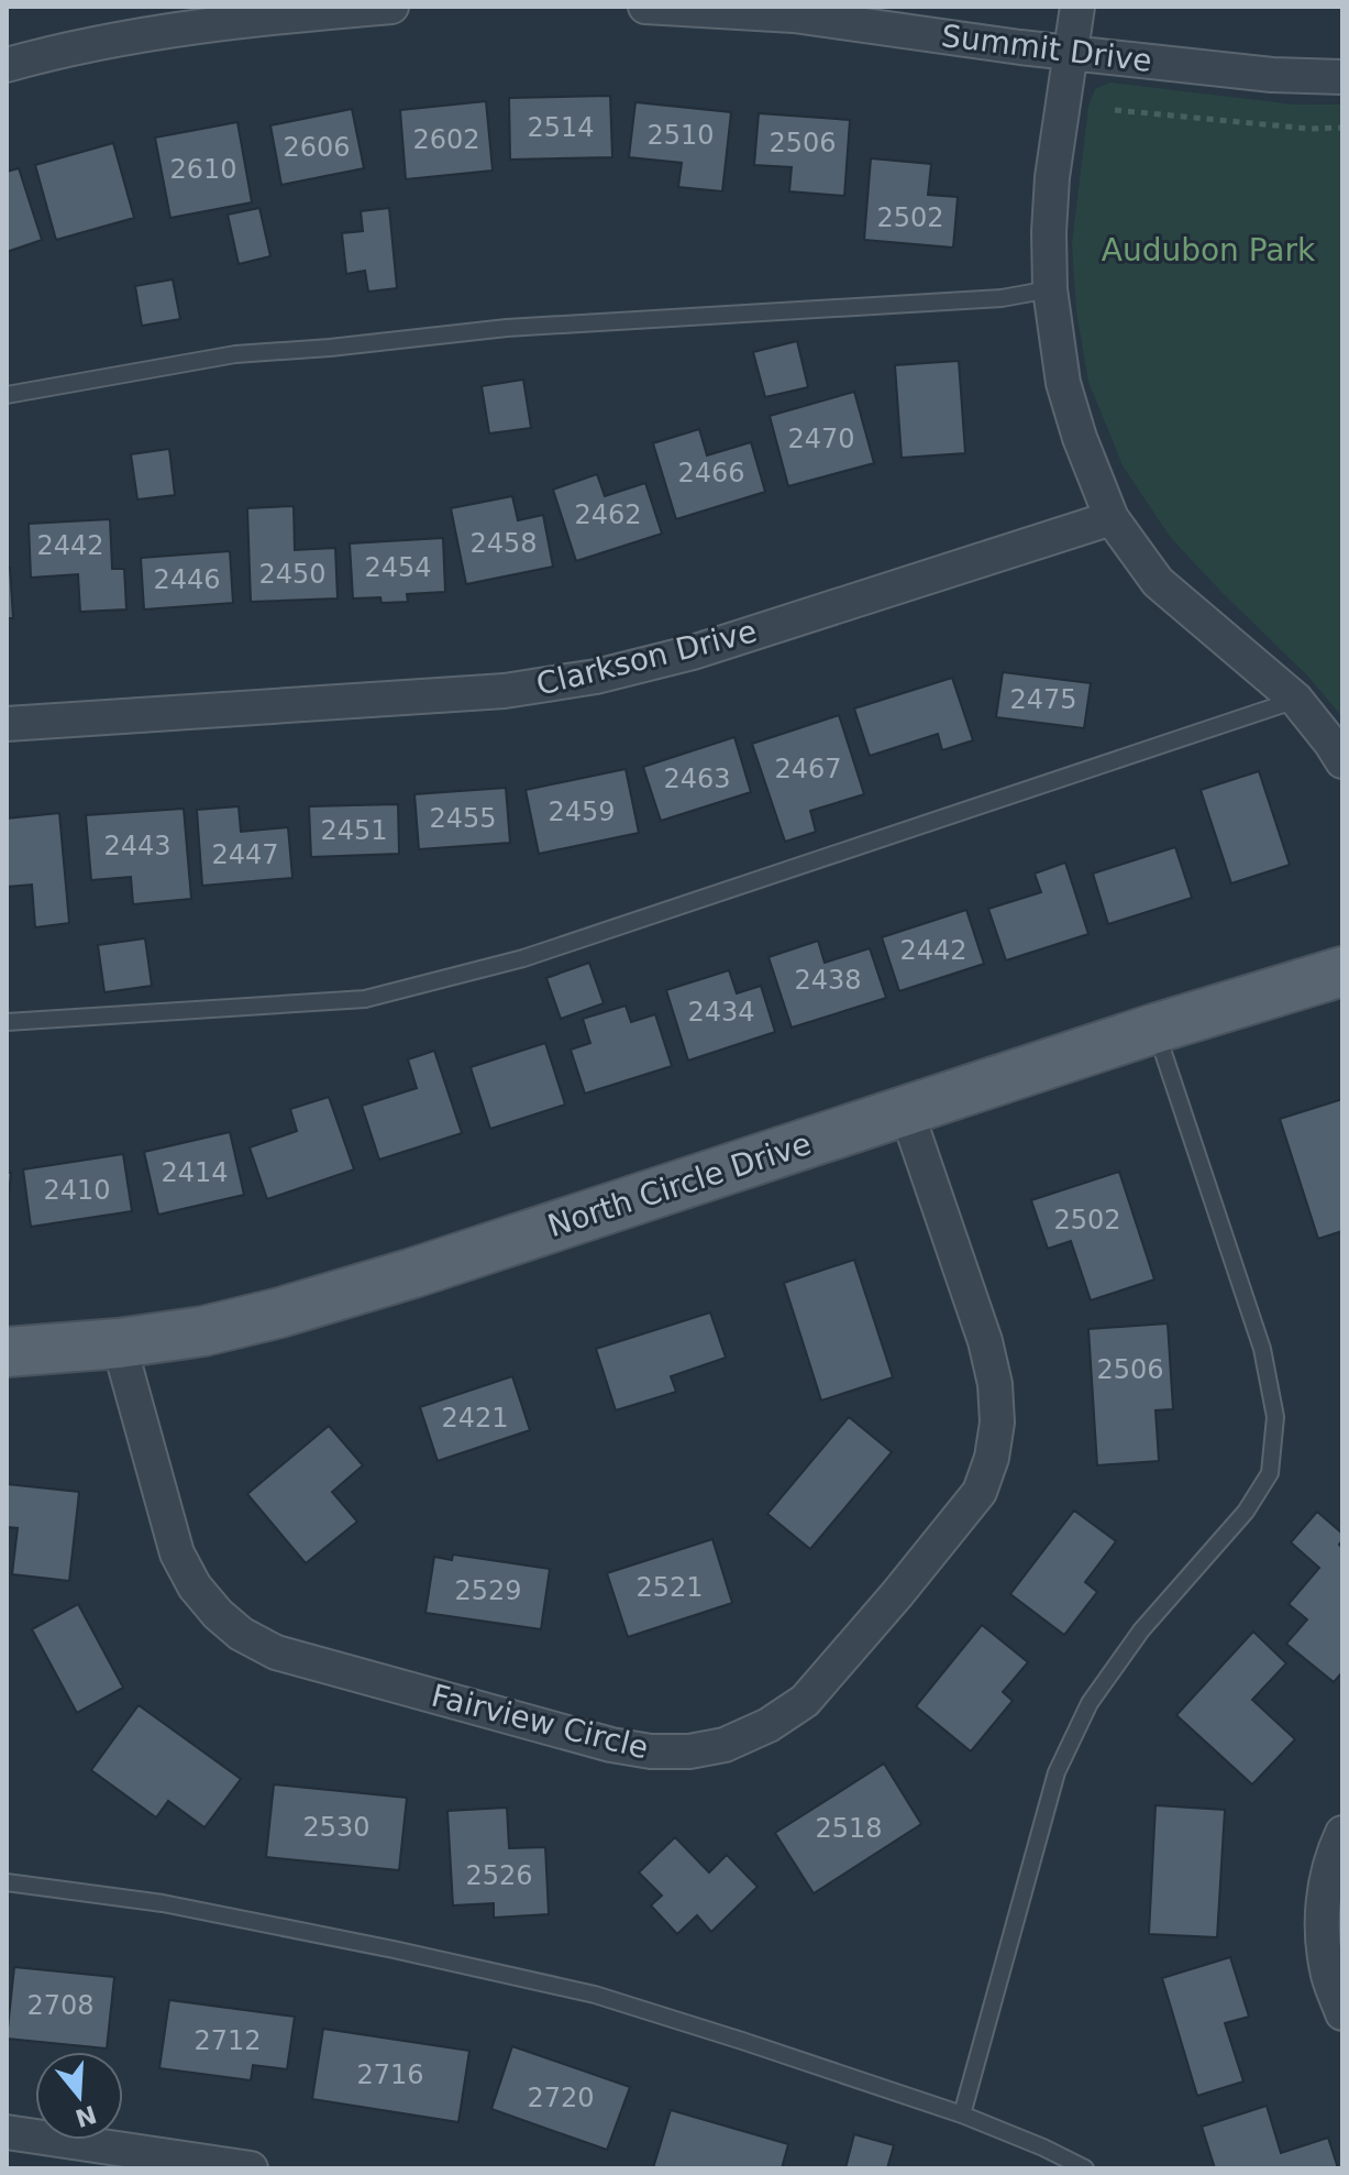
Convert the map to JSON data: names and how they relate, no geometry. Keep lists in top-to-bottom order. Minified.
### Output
{"streets":{"main road":["North Circle Drive"],"street":["Summit Drive","Clarkson Drive","Fairview Circle"]},"crossings":[["North Circle Drive","Fairview Circle"]],"parks":["Audubon Park"],"house_numbers":["2514","2510","2602","2506","2606","2610","2502","2470","2466","2462","2458","2442","2454","2450","2446","2475","2467","2463","2459","2455","2451","2443","2447","2442","2438","2434","2414","2410","2502","2506","2421","2521","2529","2530","2518","2526","2708","2712","2716","2720"],"north":"bottom"}
